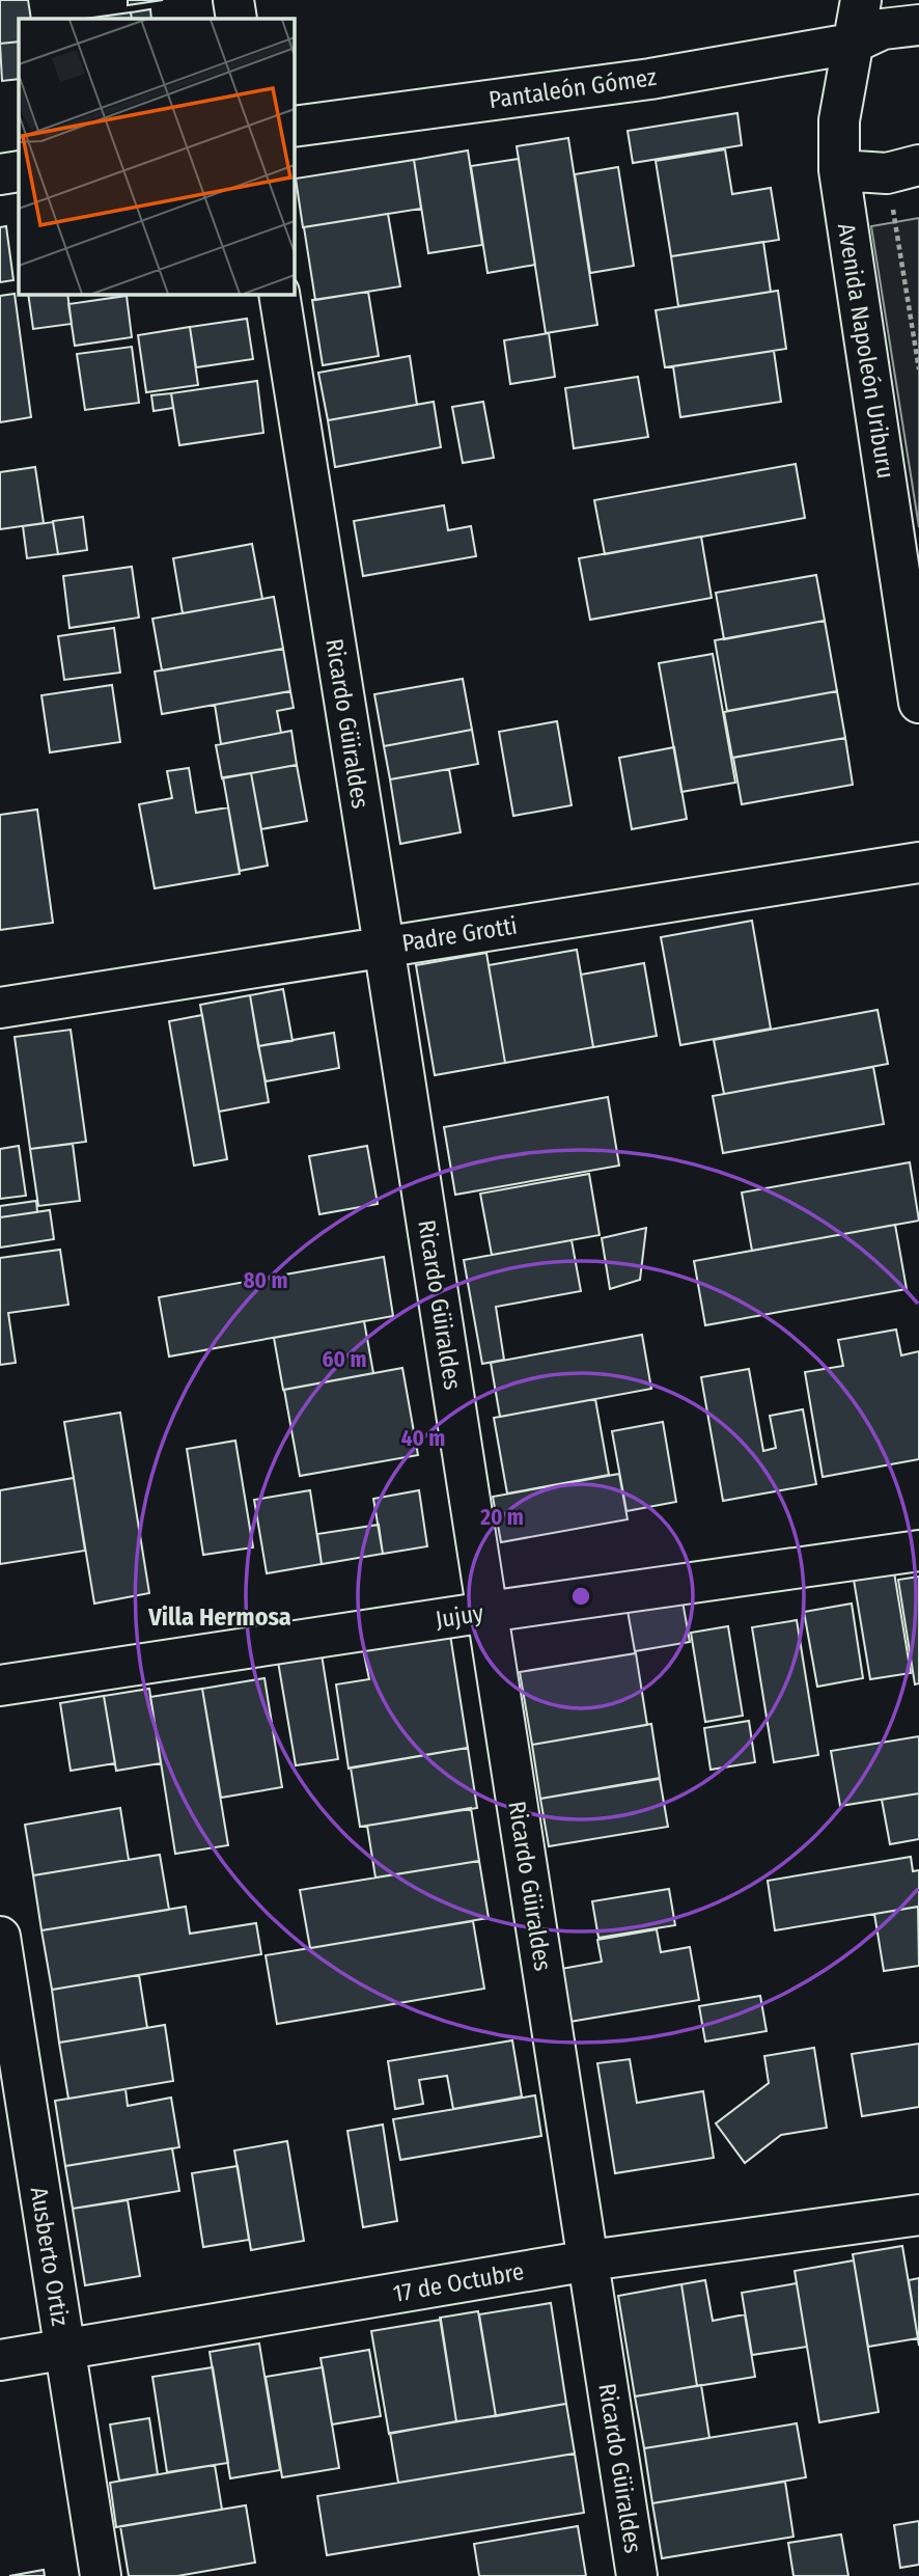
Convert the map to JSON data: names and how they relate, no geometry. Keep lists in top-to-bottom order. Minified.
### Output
{"streets":{"street":["Pantaleón Gómez","Avenida Napoleón Uriburu","Ricardo Güiraldes","Padre Grotti","Jujuy","Ausberto Ortiz","17 de Octubre"]},"crossings":[["Pantaleón Gómez","Avenida Napoleón Uriburu"],["Ricardo Güiraldes","Padre Grotti"],["Ricardo Güiraldes","Jujuy"],["Ricardo Güiraldes","17 de Octubre"],["Ausberto Ortiz","17 de Octubre"]],"districts":["Villa Hermosa"],"rings":["80 m","60 m","40 m","20 m"]}
